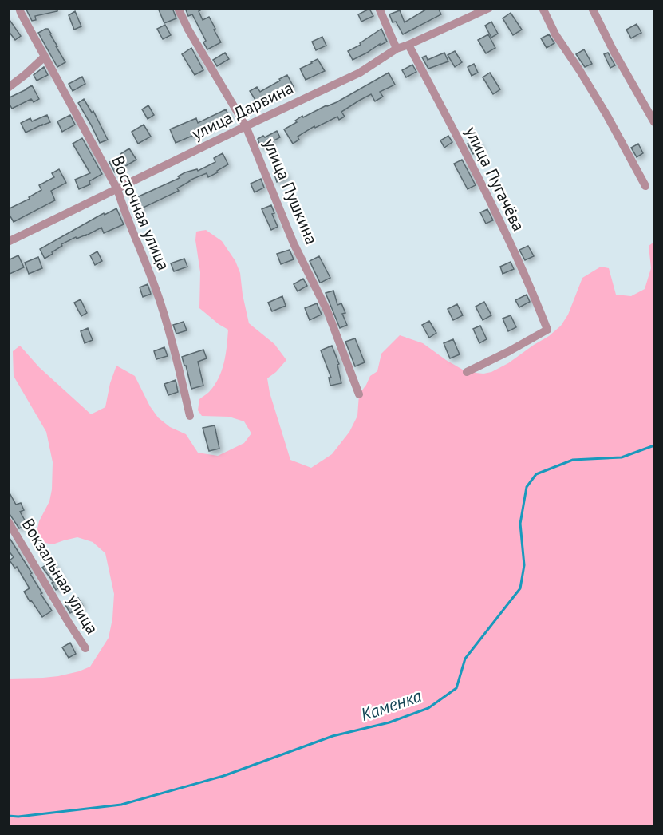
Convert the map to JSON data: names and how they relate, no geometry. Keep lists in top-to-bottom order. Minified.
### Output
{"streets":{"street":["улица Дарвина","улица Пугачёва","улица Пушкина","Восточная улица","Вокзальная улица"]},"crossings":[["улица Дарвина","улица Пугачёва"],["улица Дарвина","улица Пушкина"],["улица Дарвина","Восточная улица"]],"water":["Каменка"]}
